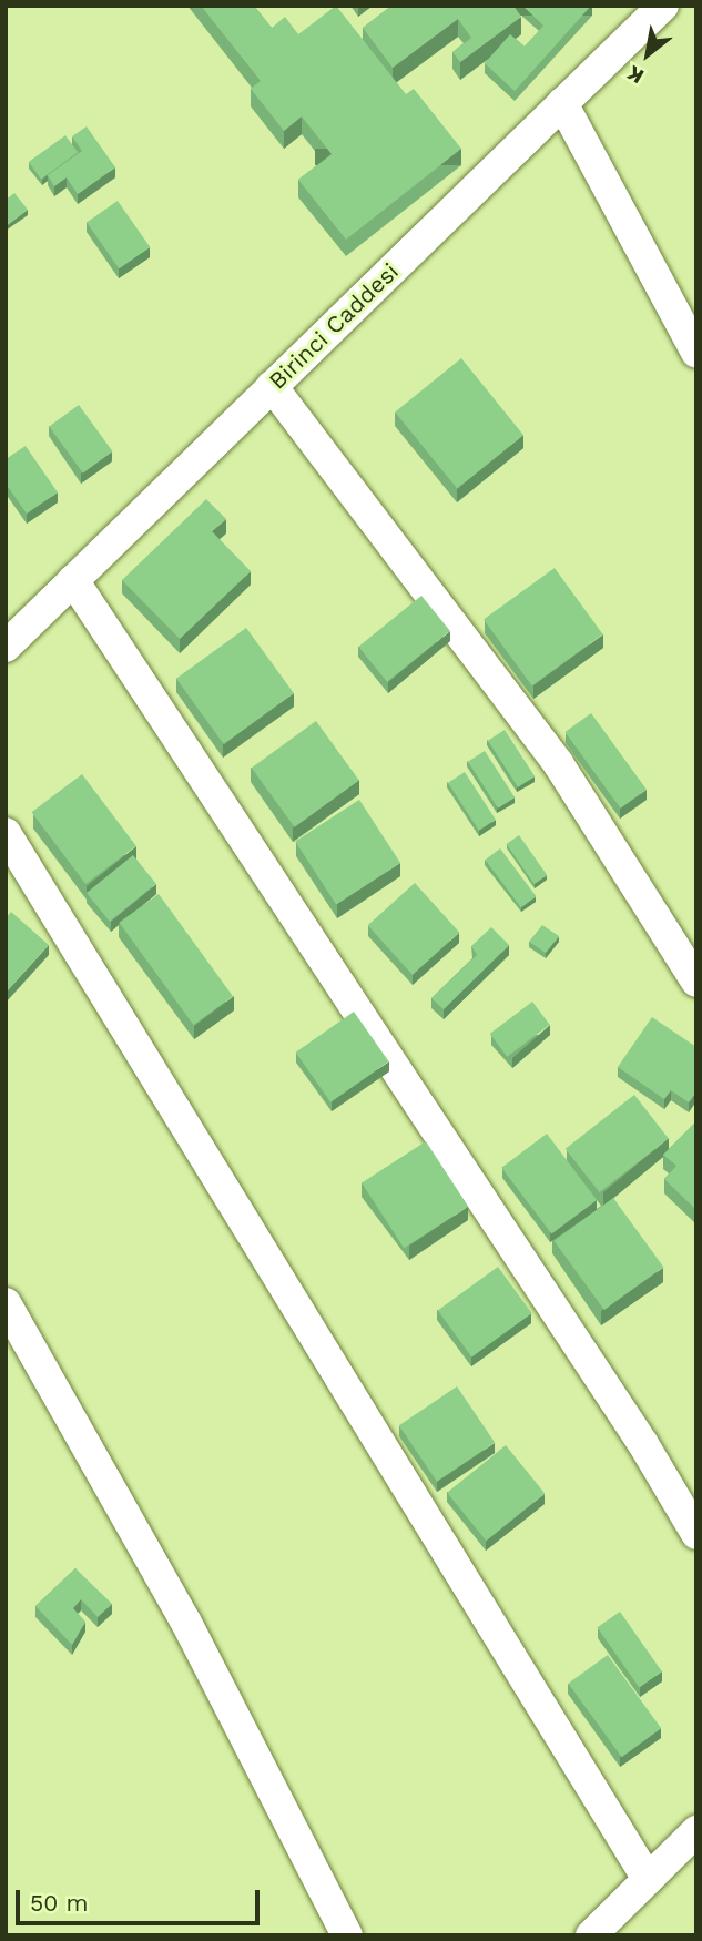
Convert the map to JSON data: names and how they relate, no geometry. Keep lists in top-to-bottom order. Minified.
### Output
{"streets":{"street":["Birinci Caddesi"]},"scale_bar":"50 m","north":"bottom left"}
